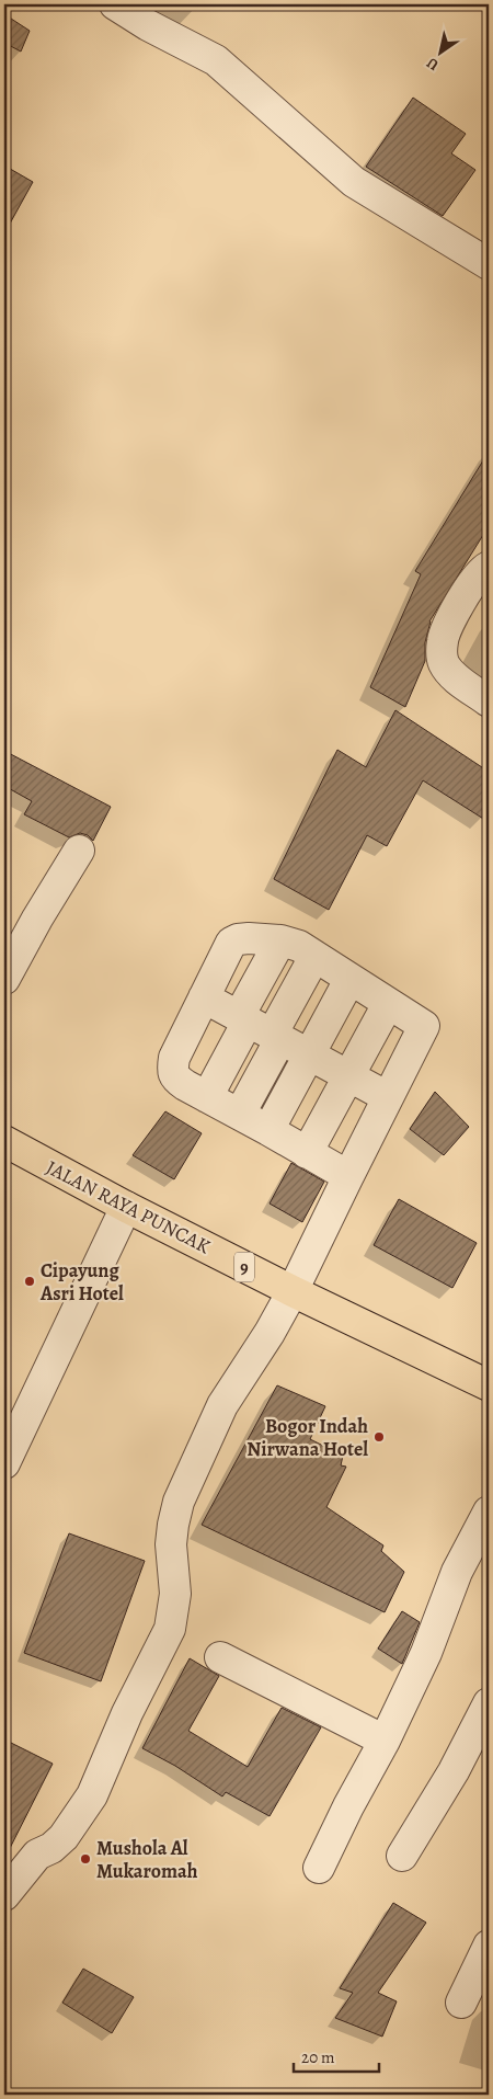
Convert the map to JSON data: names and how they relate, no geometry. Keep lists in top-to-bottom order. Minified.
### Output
{"streets":{"highway":["JALAN RAYA PUNCAK","9"]},"places":["Cipayung Asri Hotel","Bogor Indah Nirwana Hotel","Mushola Al Mukaromah"],"scale_bar":"20 m","north":"bottom left"}
